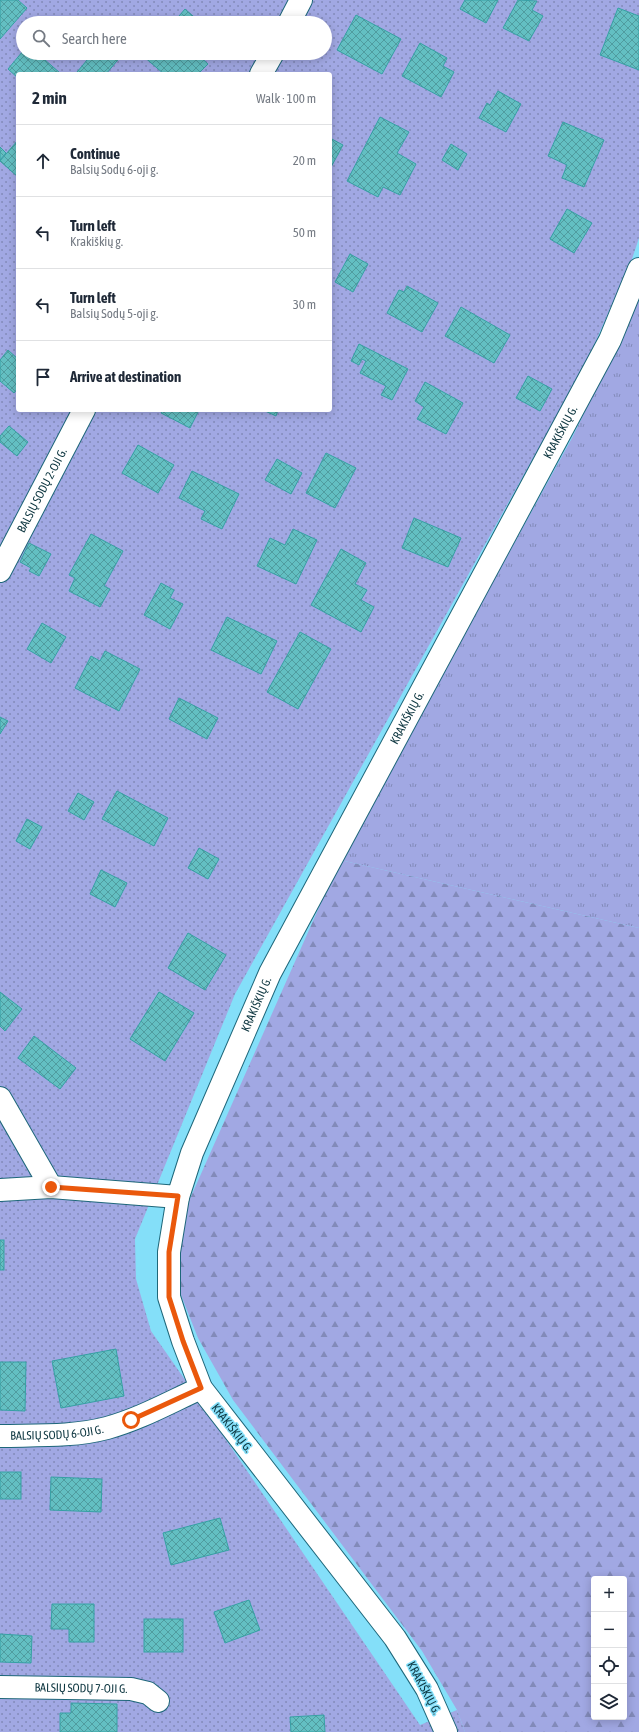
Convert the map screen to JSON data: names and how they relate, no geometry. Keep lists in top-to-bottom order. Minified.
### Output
{"streets":{"street":["KRAKIŠKIŲ G.","BALSIŲ SODŲ 2-OJI G.","BALSIŲ SODŲ 6-OJI G.","BALSIŲ SODŲ 7-OJI G."]},"crossings":[["KRAKIŠKIŲ G.","BALSIŲ SODŲ 6-OJI G."]],"page":{"search":"Search here","heading":["2 min","Walk · 100 m"],"list":[["Continue","Balsių Sodų 6-oji g.","20 m"],["Turn left","Krakiškių g.","50 m"],["Turn left","Balsių Sodų 5-oji g.","30 m"],"Arrive at destination"],"map_buttons":["+","−"]}}
